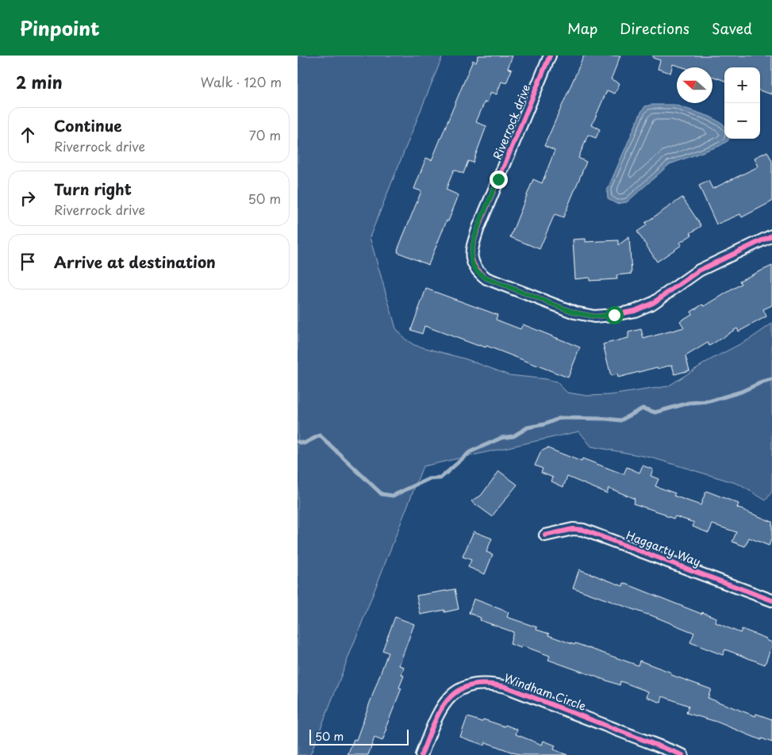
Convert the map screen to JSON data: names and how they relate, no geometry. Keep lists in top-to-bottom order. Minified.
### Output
{"streets":{"street":["Riverrock drive","Haggarty Way","Windham Circle"]},"scale_bar":"50 m","north":"left","page":{"header":"Pinpoint","nav":["Map","Directions","Saved"],"heading":["2 min","Walk · 120 m"],"map_buttons":["+","−"],"list":[["Continue","Riverrock drive","70 m"],["Turn right","Riverrock drive","50 m"],"Arrive at destination"],"scale":"50 m"}}
